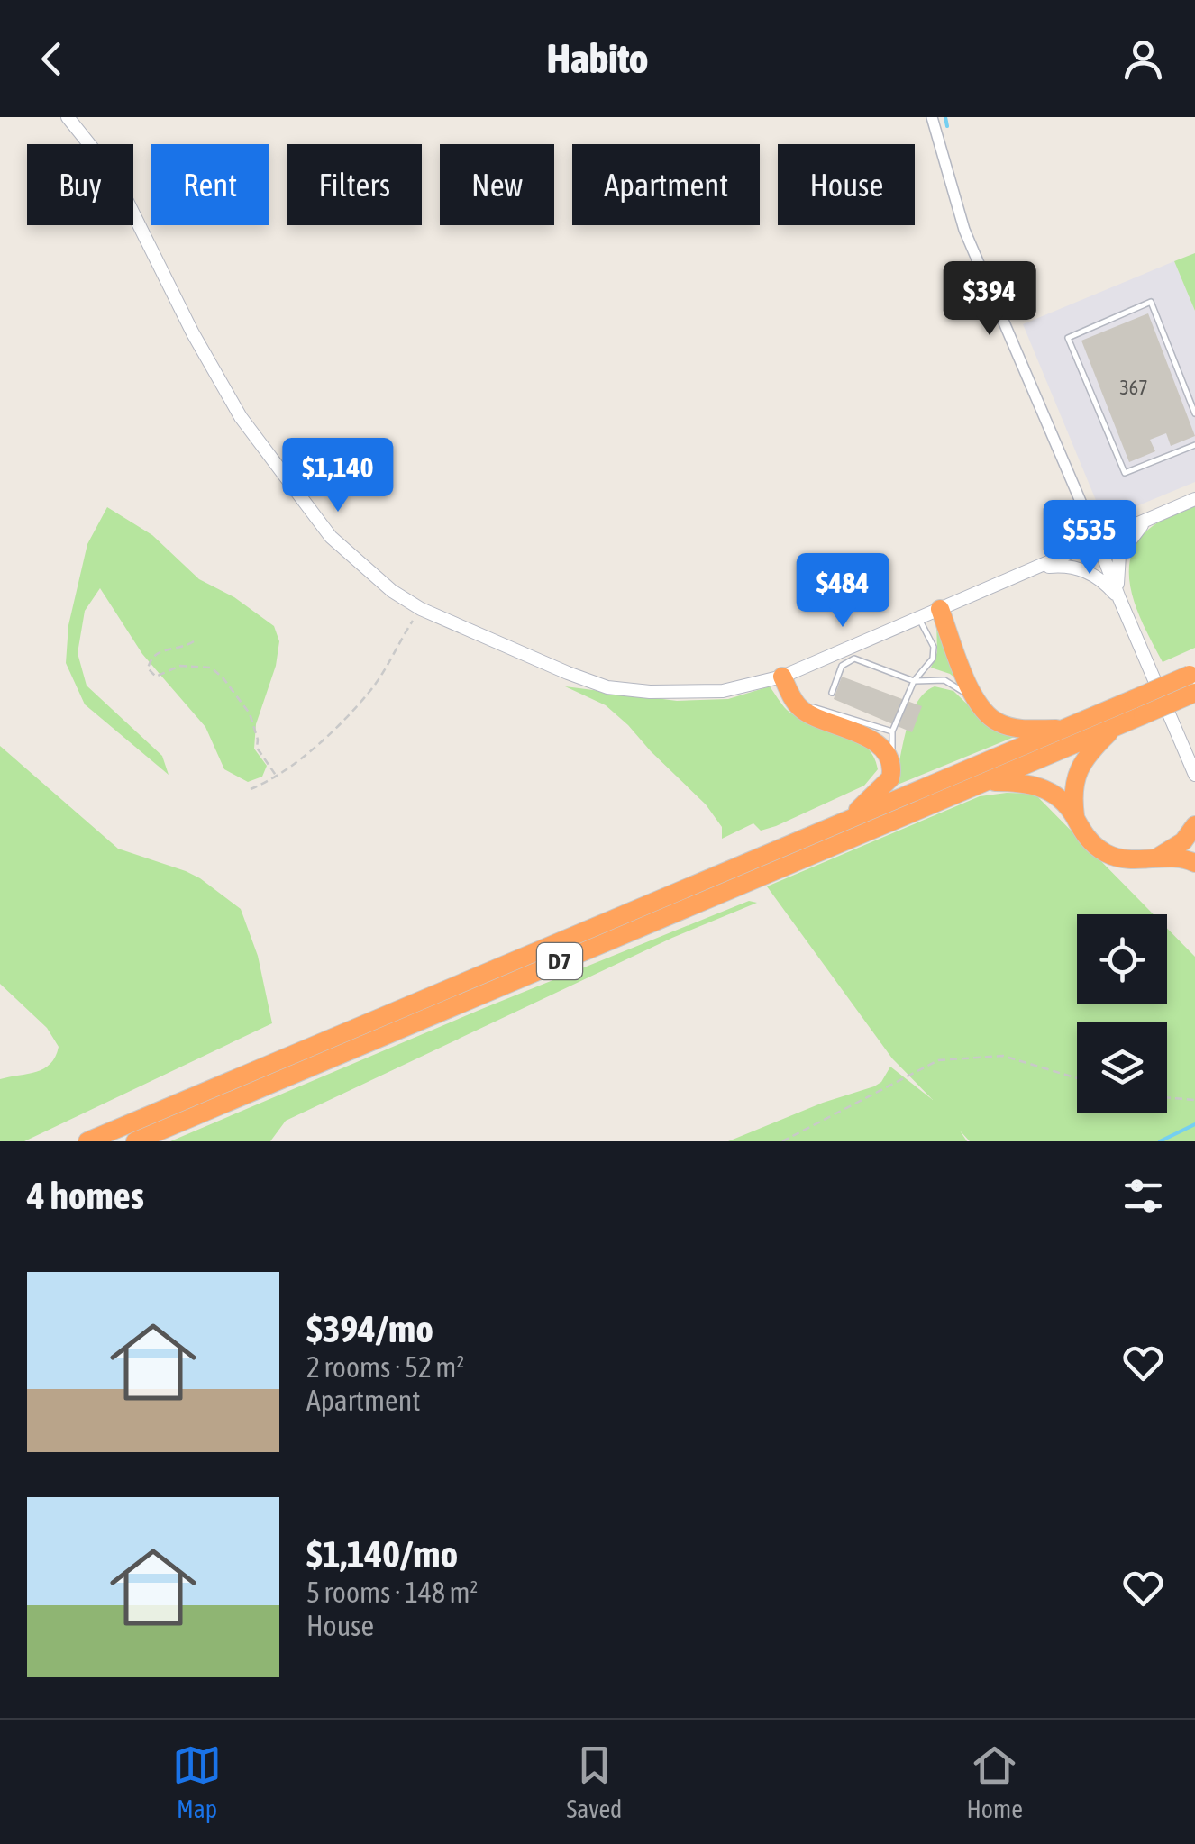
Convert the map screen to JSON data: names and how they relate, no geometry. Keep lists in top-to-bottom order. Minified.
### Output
{"streets":{"highway":["D7"]},"house_numbers":["367"],"page":{"header":"Habito","chip":["Buy","Rent","Filters","New","Apartment","House"],"price":["$394","$1,140","$535","$484"],"heading":"4 homes","list":[{"name":"$394/mo","note":"2 rooms · 52 m² · Apartment"},{"name":"$1,140/mo","note":"5 rooms · 148 m² · House"}],"tabs":["Map","Saved","Home"]}}
